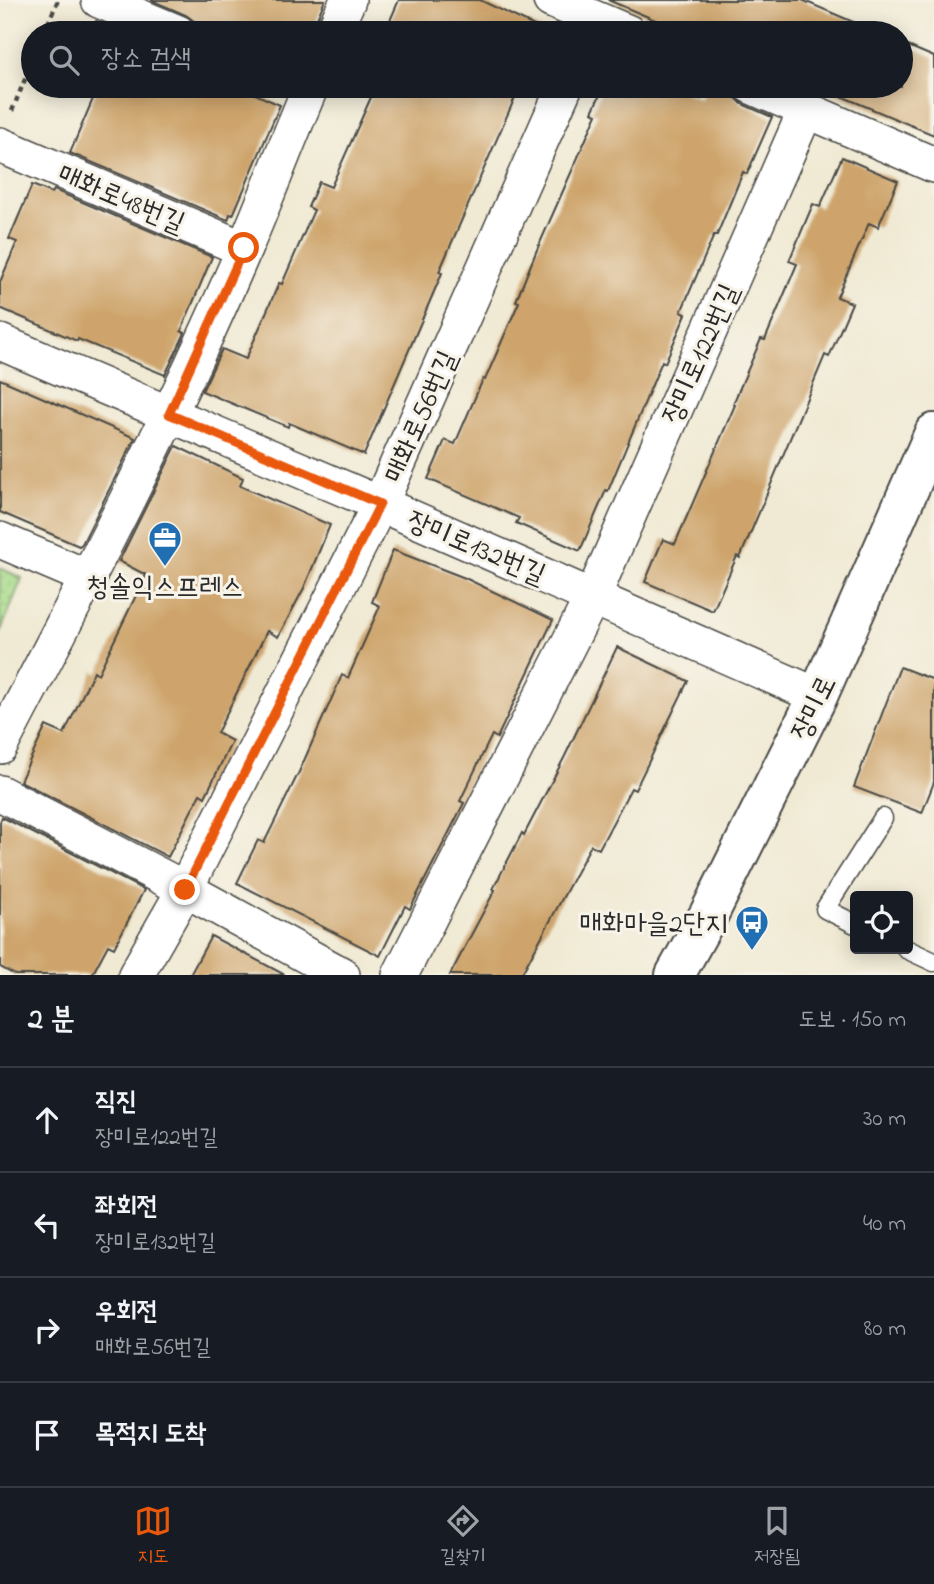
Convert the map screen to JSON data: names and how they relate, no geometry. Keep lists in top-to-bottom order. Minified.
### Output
{"streets":{"street":["매화로48번길","장미로122번길","매화로56번길","장미로132번길","장미로"]},"crossings":[["장미로122번길","장미로132번길"],["매화로56번길","장미로132번길"],["장미로132번길","장미로"]],"places":{"office":["청솔익스프레스"],"bus stop":["매화마을2단지"]},"page":{"search":"장소 검색","heading":["2 분","도보 · 150 m"],"list":[["직진","장미로122번길","30 m"],["좌회전","장미로132번길","40 m"],["우회전","매화로56번길","80 m"],"목적지 도착"],"nav":["지도","길찾기","저장됨"]}}
